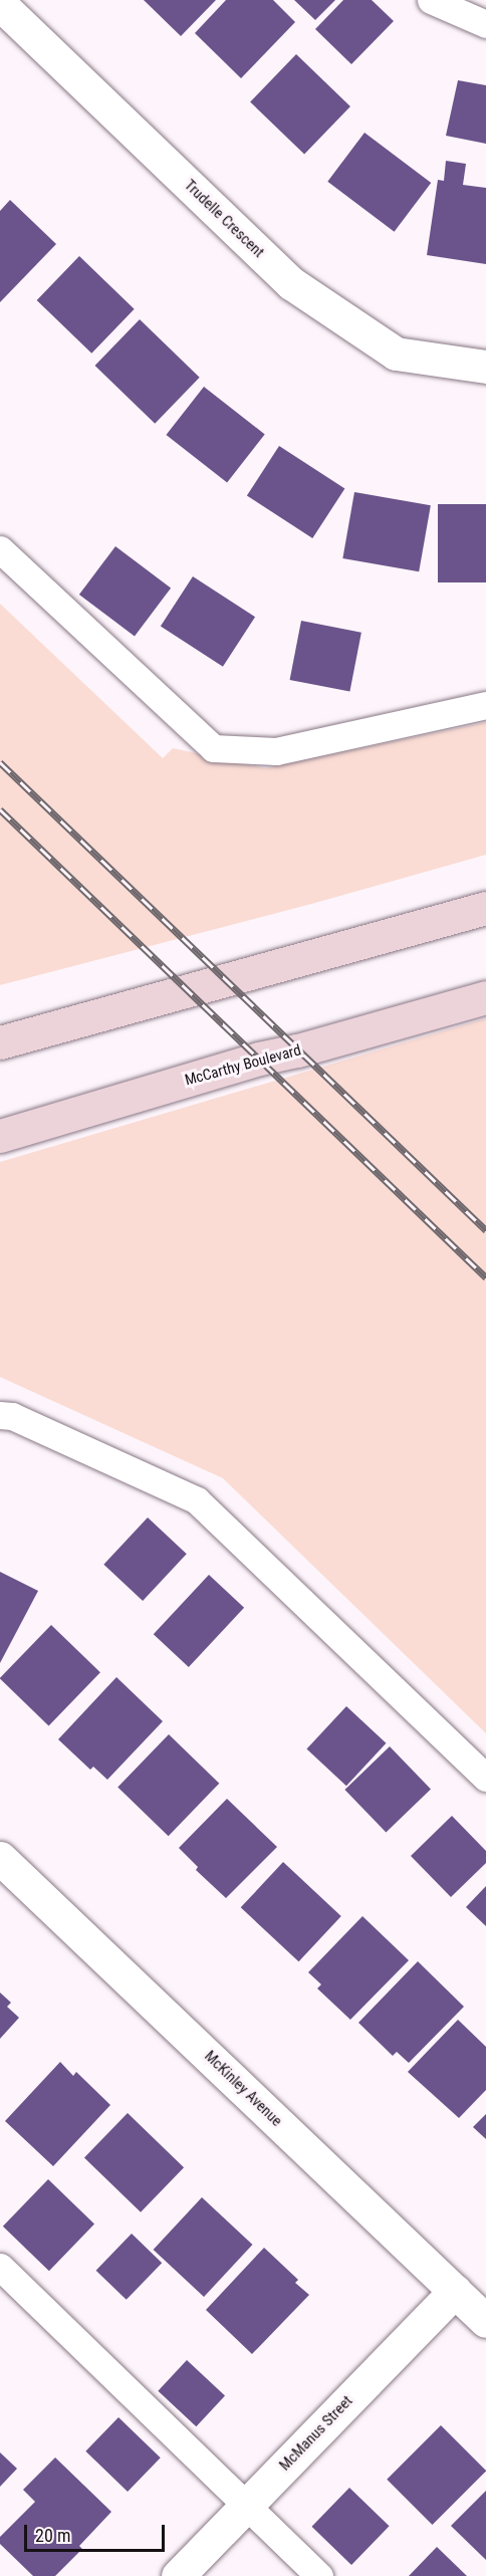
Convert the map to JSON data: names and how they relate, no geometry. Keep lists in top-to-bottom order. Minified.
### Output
{"streets":{"main road":["McCarthy Boulevard"],"street":["Trudelle Crescent","McKinley Avenue","McManus Street"]},"crossings":[["McKinley Avenue","McManus Street"]],"scale_bar":"20 m"}
